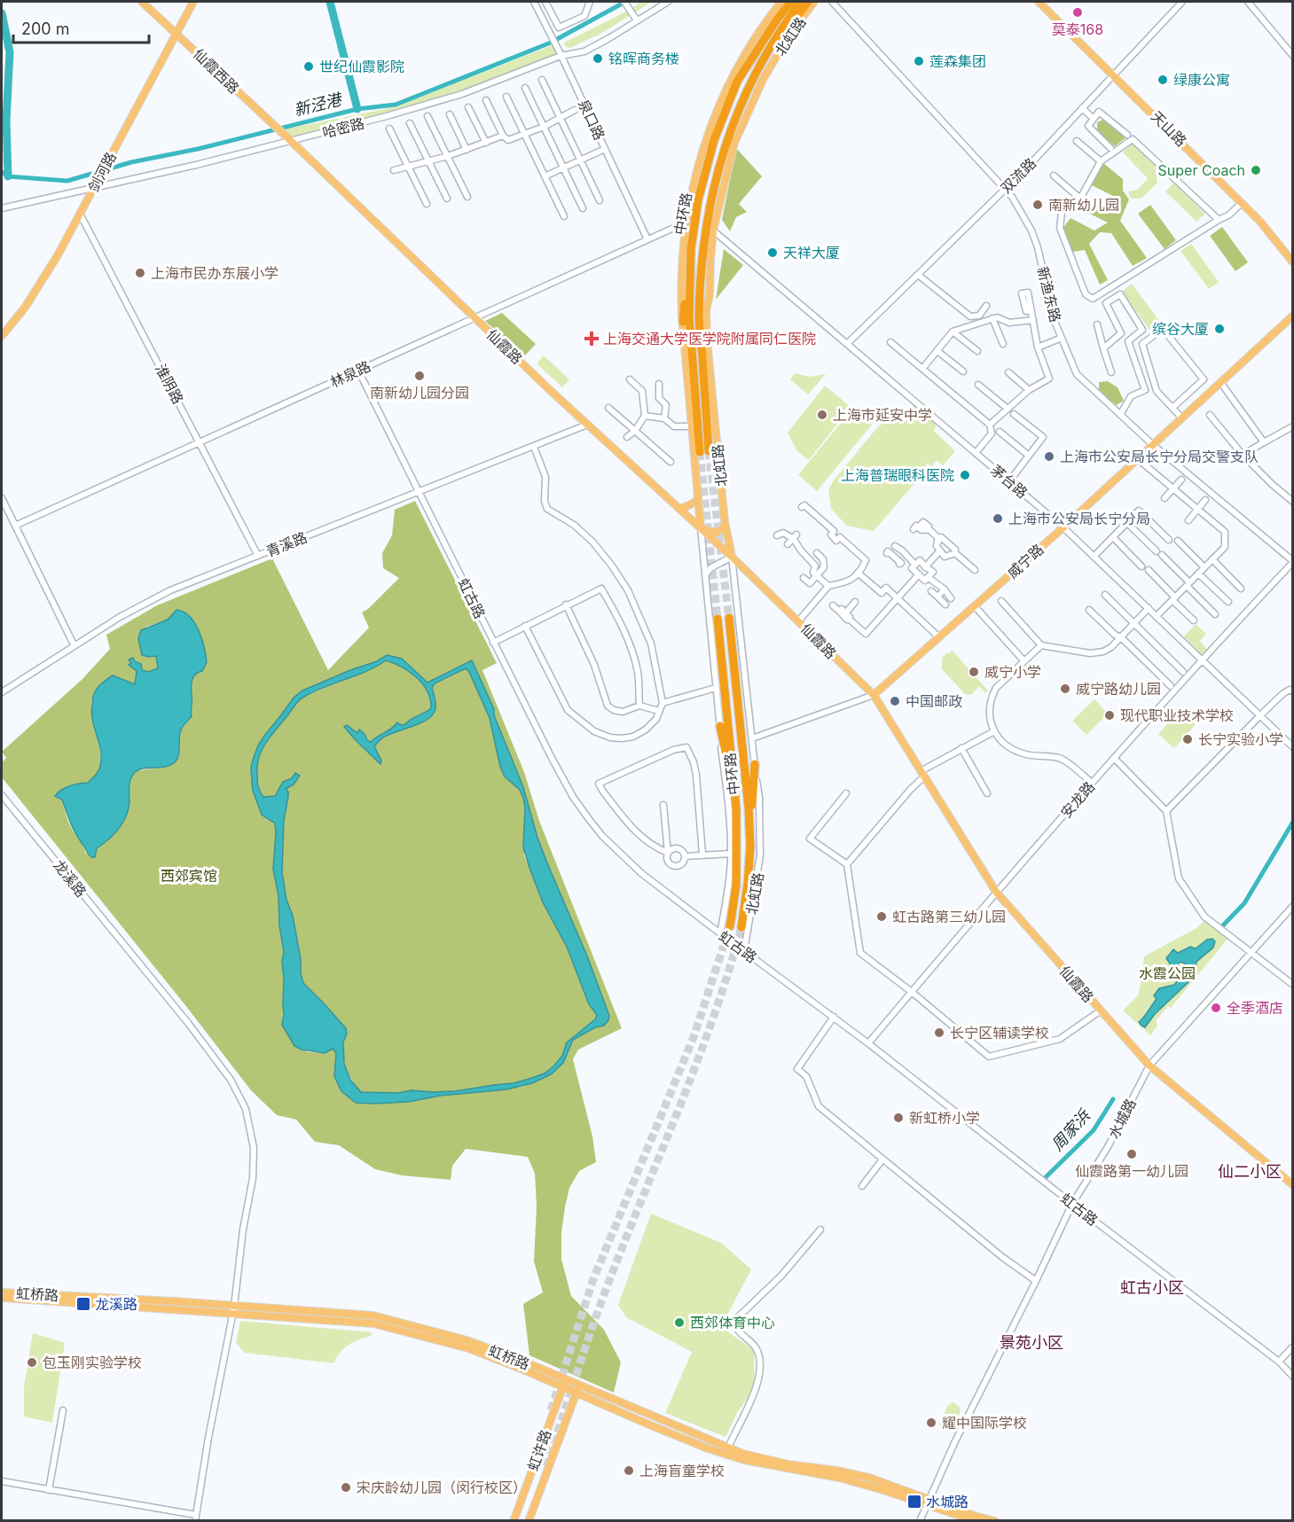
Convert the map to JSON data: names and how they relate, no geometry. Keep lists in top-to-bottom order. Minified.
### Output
{"streets":{"highway":["中环路"],"main road":["北虹路","仙霞西路","天山路","剑河路","仙霞路","威宁路","虹桥路","虹许路"],"street":["泉口路","哈密路","双流路","新渔东路","林泉路","淮阴路","茅台路","青溪路","虹古路","安龙路","龙溪路","水城路"]},"crossings":[["北虹路","仙霞路"],["北虹路","林泉路"],["北虹路","茅台路"],["北虹路","威宁路"],["北虹路","虹古路"],["仙霞西路","哈密路"],["仙霞西路","剑河路"],["仙霞西路","仙霞路"],["泉口路","哈密路"],["泉口路","林泉路"],["哈密路","剑河路"],["哈密路","仙霞路"],["天山路","双流路"],["剑河路","淮阴路"],["双流路","新渔东路"],["双流路","茅台路"],["新渔东路","威宁路"],["新渔东路","安龙路"],["仙霞路","林泉路"],["仙霞路","青溪路"],["仙霞路","威宁路"],["仙霞路","安龙路"],["仙霞路","水城路"],["林泉路","淮阴路"],["林泉路","虹古路"],["淮阴路","青溪路"],["茅台路","威宁路"],["茅台路","安龙路"],["青溪路","虹古路"],["虹古路","安龙路"],["虹古路","水城路"],["龙溪路","虹桥路"],["水城路","虹桥路"],["虹桥路","虹许路"]],"districts":["仙二小区","虹古小区","景苑小区"],"water":["新泾港","周家浜"],"parks":["西郊宾馆","水霞公园"],"places":{"other":["莫泰168","铭晖商务楼","莲森集团","世纪仙霞影院","绿康公寓","Super Coach","南新幼儿园","天祥大厦","上海市民办东展小学","缤谷大厦","南新幼儿园分园","上海市延安中学","上海市公安局长宁分局交警支队","上海普瑞眼科医院","上海市公安局长宁分局","威宁小学","威宁路幼儿园","中国邮政","现代职业技术学校","长宁实验小学","虹古路第三幼儿园","全季酒店","长宁区辅读学校","新虹桥小学","仙霞路第一幼儿园","西郊体育中心","包玉刚实验学校","耀中国际学校","上海盲童学校","宋庆龄幼儿园（闵行校区）"],"health":["上海交通大学医学院附属同仁医院"],"transit":["龙溪路","水城路"]},"scale_bar":"200 m"}
